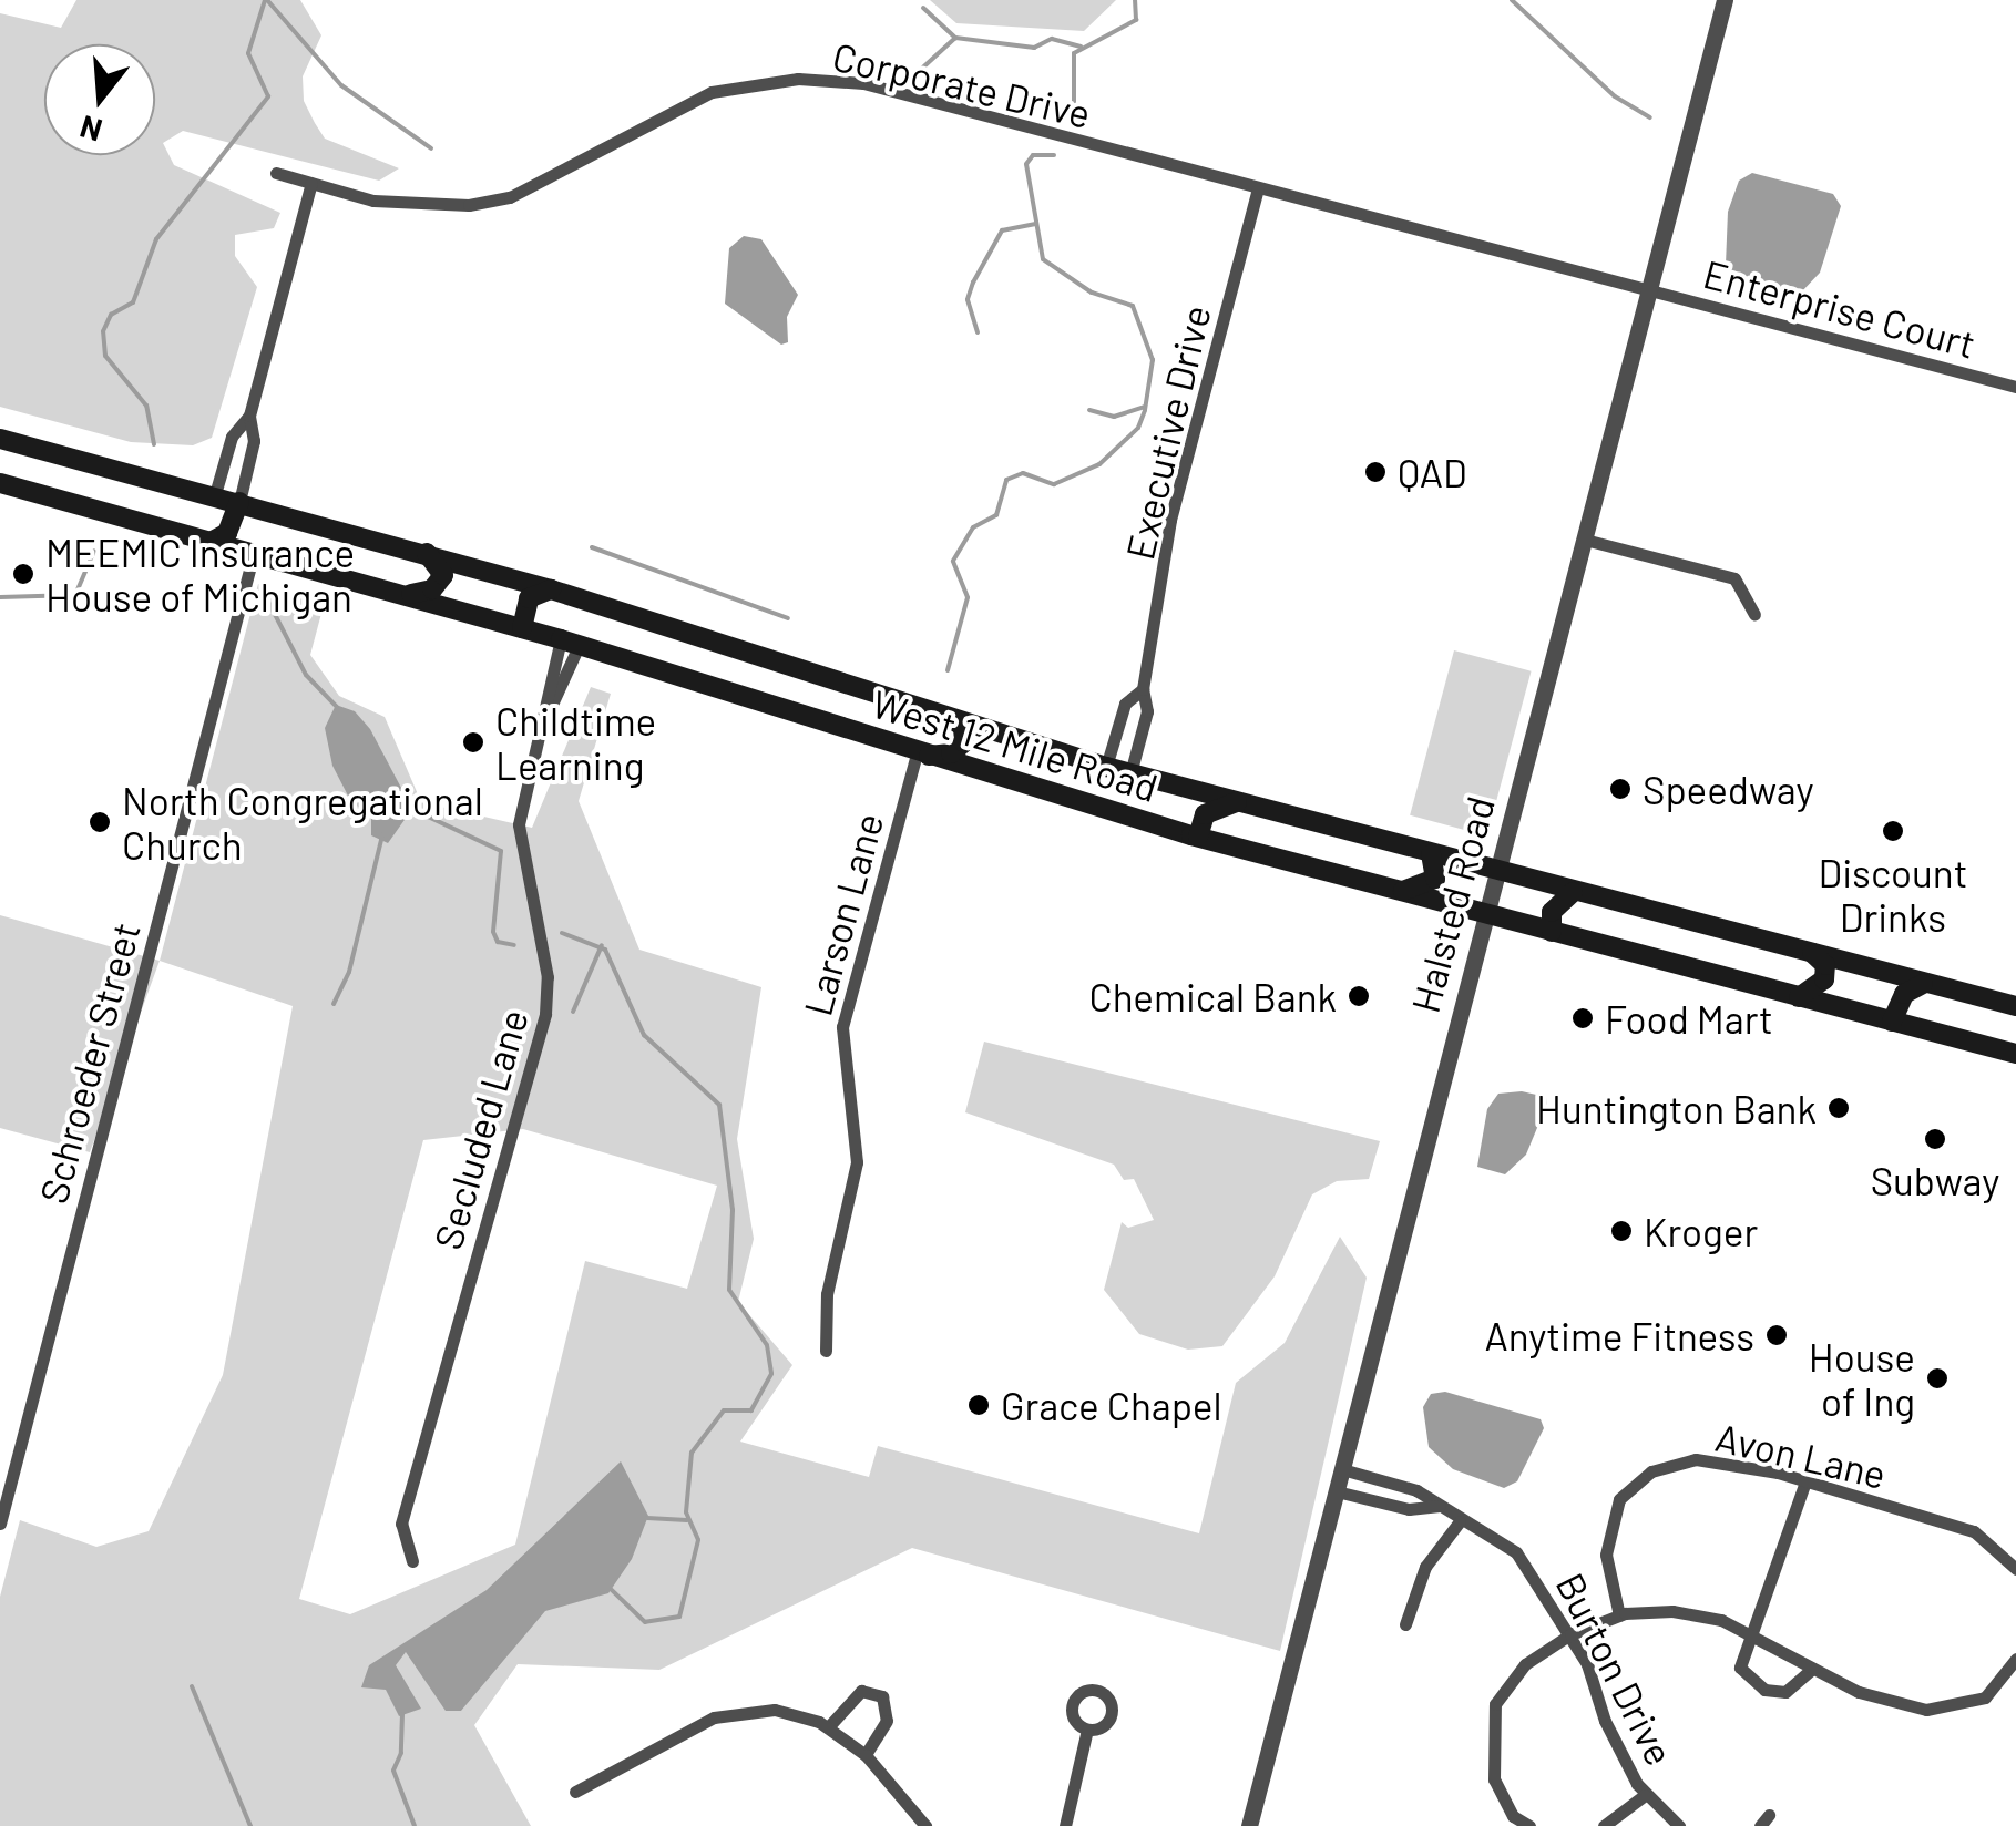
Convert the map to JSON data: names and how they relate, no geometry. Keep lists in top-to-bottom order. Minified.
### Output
{"streets":{"main road":["West 12 Mile Road"],"street":["Corporate Drive","Enterprise Court","Executive Drive","Halsted Road","Larson Lane","Schroeder Street","Secluded Lane","Avon Lane","Burton Drive"]},"crossings":[["Corporate Drive","Enterprise Court"],["Corporate Drive","Executive Drive"],["Corporate Drive","Halsted Road"],["Enterprise Court","Halsted Road"],["Executive Drive","West 12 Mile Road"],["West 12 Mile Road","Halsted Road"],["West 12 Mile Road","Larson Lane"],["West 12 Mile Road","Schroeder Street"],["West 12 Mile Road","Secluded Lane"],["Halsted Road","Burton Drive"]],"places":["QAD","MEEMIC Insurance House of Michigan","Childtime Learning","Speedway","North Congregational Church","Discount Drinks","Chemical Bank","Food Mart","Huntington Bank","Subway","Kroger","Anytime Fitness","House of Ing","Grace Chapel"],"north":"bottom"}
